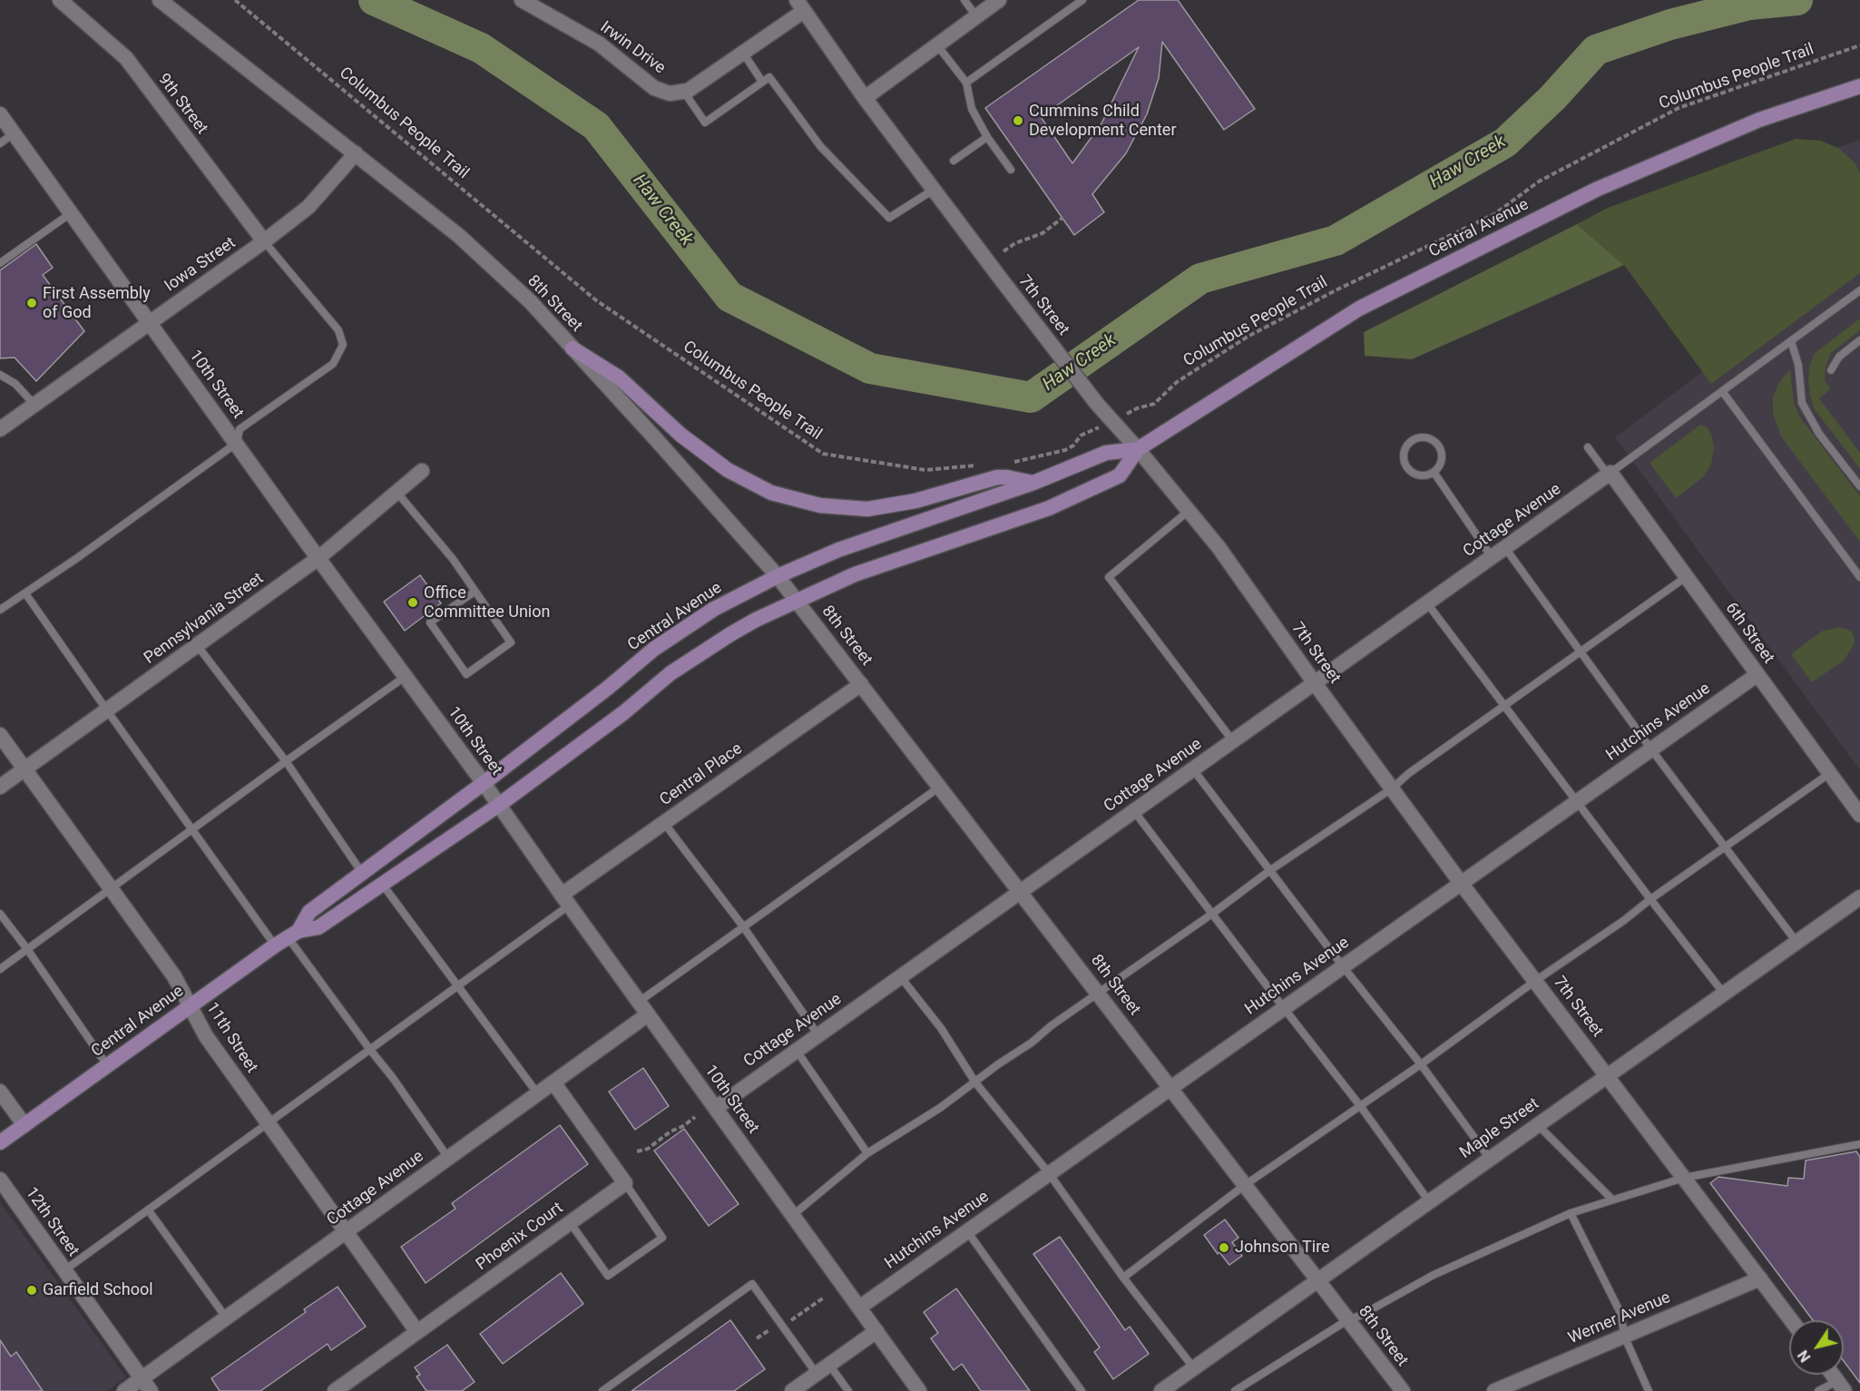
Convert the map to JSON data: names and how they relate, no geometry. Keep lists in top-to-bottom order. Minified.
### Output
{"streets":{"main road":["Central Avenue"],"street":["Irwin Drive","9th Street","Iowa Street","8th Street","7th Street","10th Street","Cottage Avenue","Pennsylvania Street","6th Street","Hutchins Avenue","Central Place","11th Street","Maple Street","12th Street","Phoenix Court","Werner Avenue"],"path":["Columbus People Trail"]},"crossings":[["Columbus People Trail","7th Street"],["9th Street","Iowa Street"],["Central Avenue","8th Street"],["Central Avenue","7th Street"],["Central Avenue","10th Street"],["Central Avenue","11th Street"],["Iowa Street","8th Street"],["Iowa Street","10th Street"],["8th Street","Cottage Avenue"],["8th Street","Hutchins Avenue"],["8th Street","Central Place"],["8th Street","Maple Street"],["7th Street","Cottage Avenue"],["7th Street","Hutchins Avenue"],["7th Street","Maple Street"],["7th Street","Werner Avenue"],["10th Street","Cottage Avenue"],["10th Street","Pennsylvania Street"],["10th Street","Hutchins Avenue"],["10th Street","Central Place"],["Cottage Avenue","6th Street"],["Cottage Avenue","11th Street"],["Cottage Avenue","12th Street"],["Pennsylvania Street","11th Street"],["6th Street","Hutchins Avenue"],["11th Street","Phoenix Court"]],"water":["Haw Creek"],"places":["Cummins Child Development Center","First Assembly of God","Office Committee Union","Johnson Tire","Garfield School"],"north":"bottom left"}
